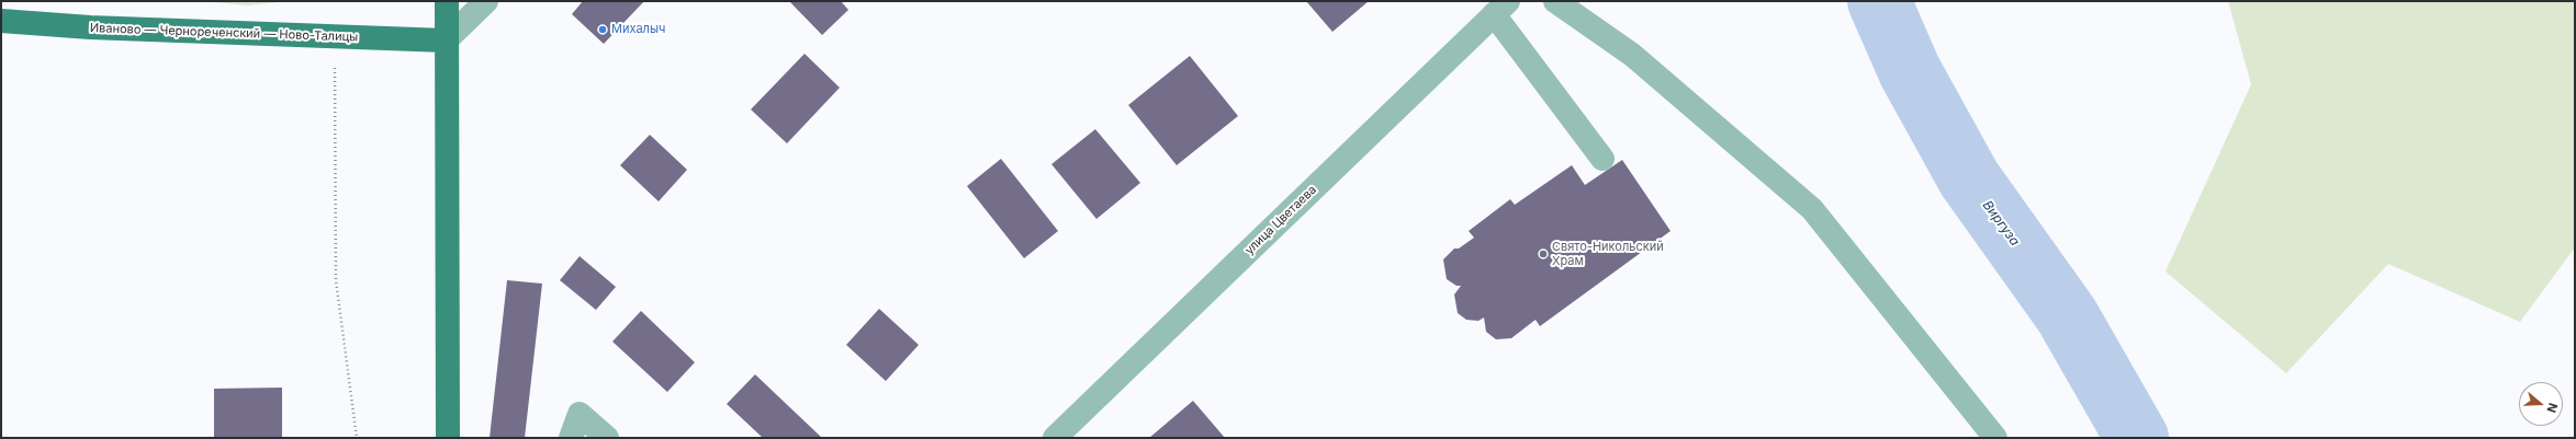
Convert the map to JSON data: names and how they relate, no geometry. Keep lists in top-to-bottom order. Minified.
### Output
{"streets":{"main road":["Иваново — Чернореченский — Ново-Талицы"],"street":["улица Цветаева"]},"water":["Виргуза"],"places":["Михалыч","Свято-Никольский Храм"],"north":"right"}
